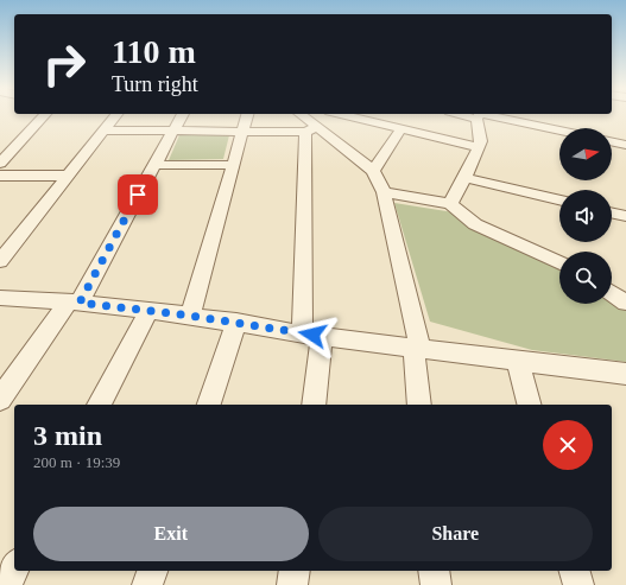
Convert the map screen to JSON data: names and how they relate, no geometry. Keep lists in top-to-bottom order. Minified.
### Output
{"north":"right","page":{"turn":["110 m","Turn right"],"heading":["3 min","200 m · 19:39"],"buttons":["Exit","Share"]}}
